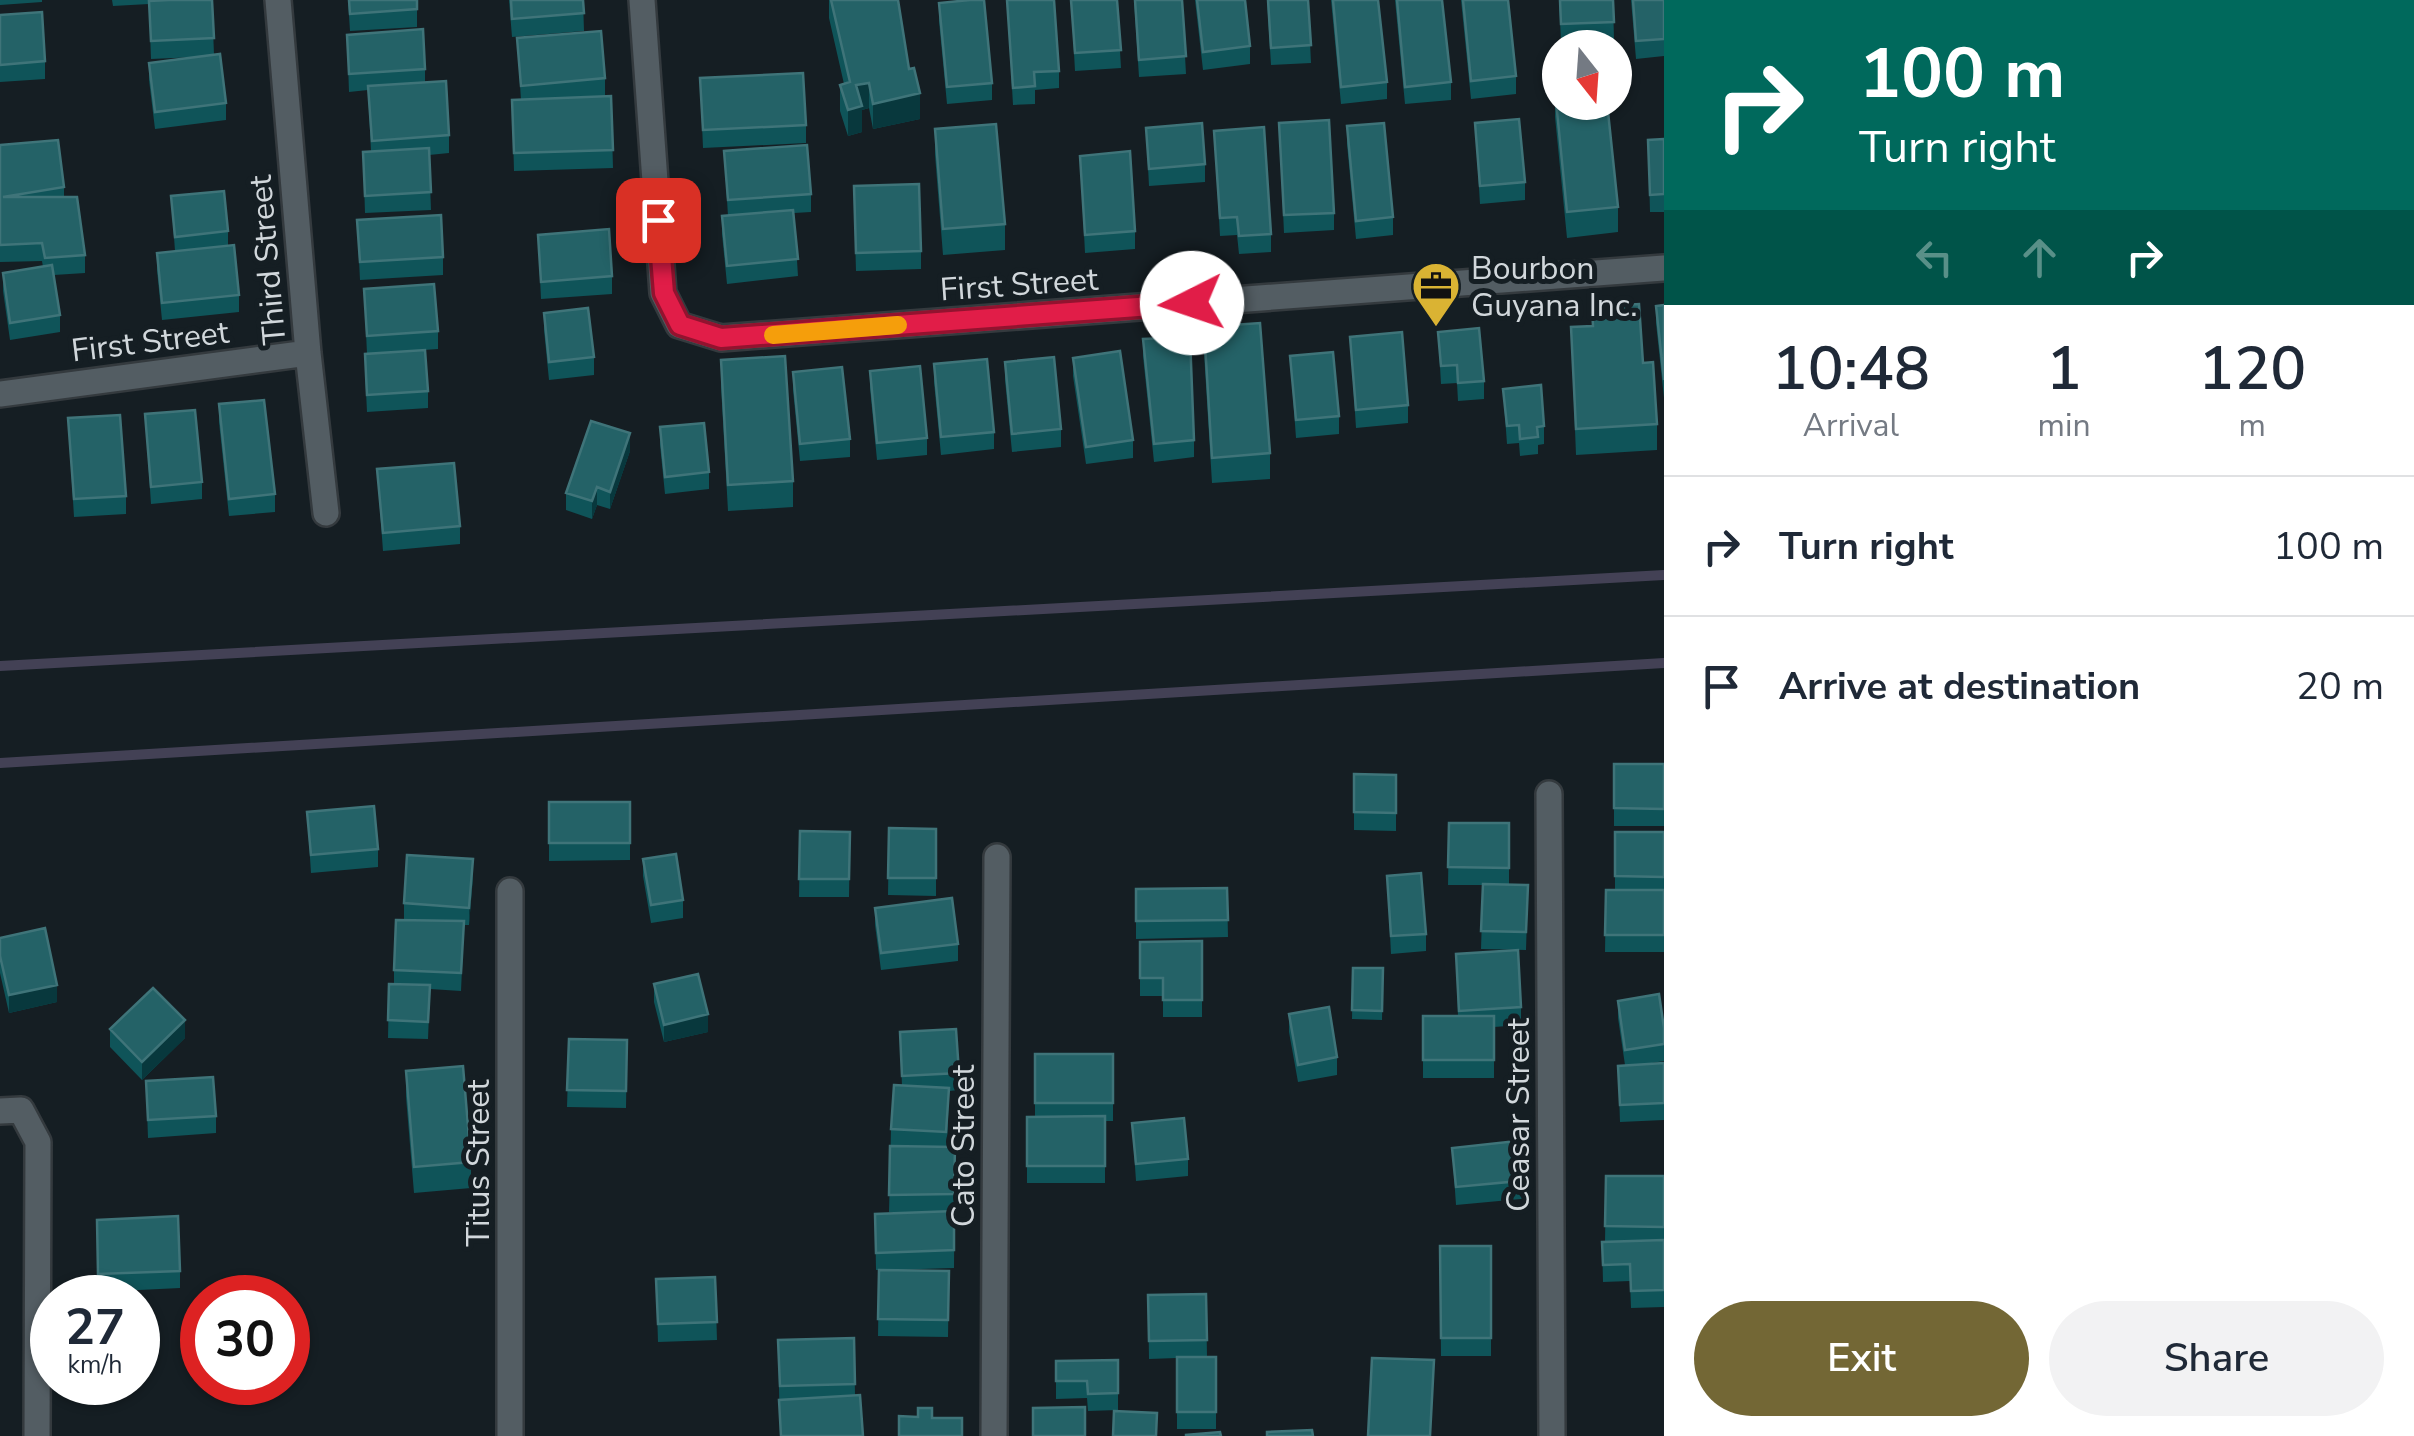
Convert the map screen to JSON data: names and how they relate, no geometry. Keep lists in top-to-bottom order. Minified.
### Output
{"streets":{"street":["Third Street","First Street","Ceasar Street","Cato Street","Titus Street"]},"crossings":[["Third Street","First Street"]],"places":{"office":["Bourbon Guyana Inc."]},"north":"bottom","page":{"turn":["100 m","Turn right"],"eta":["10:48","Arrival","1","min","120","m"],"list":[{"name":"Turn right","value":"100 m"},{"name":"Arrive at destination","value":"20 m"}],"speed":"27 km/h","limit":"30","buttons":["Exit","Share"]}}
